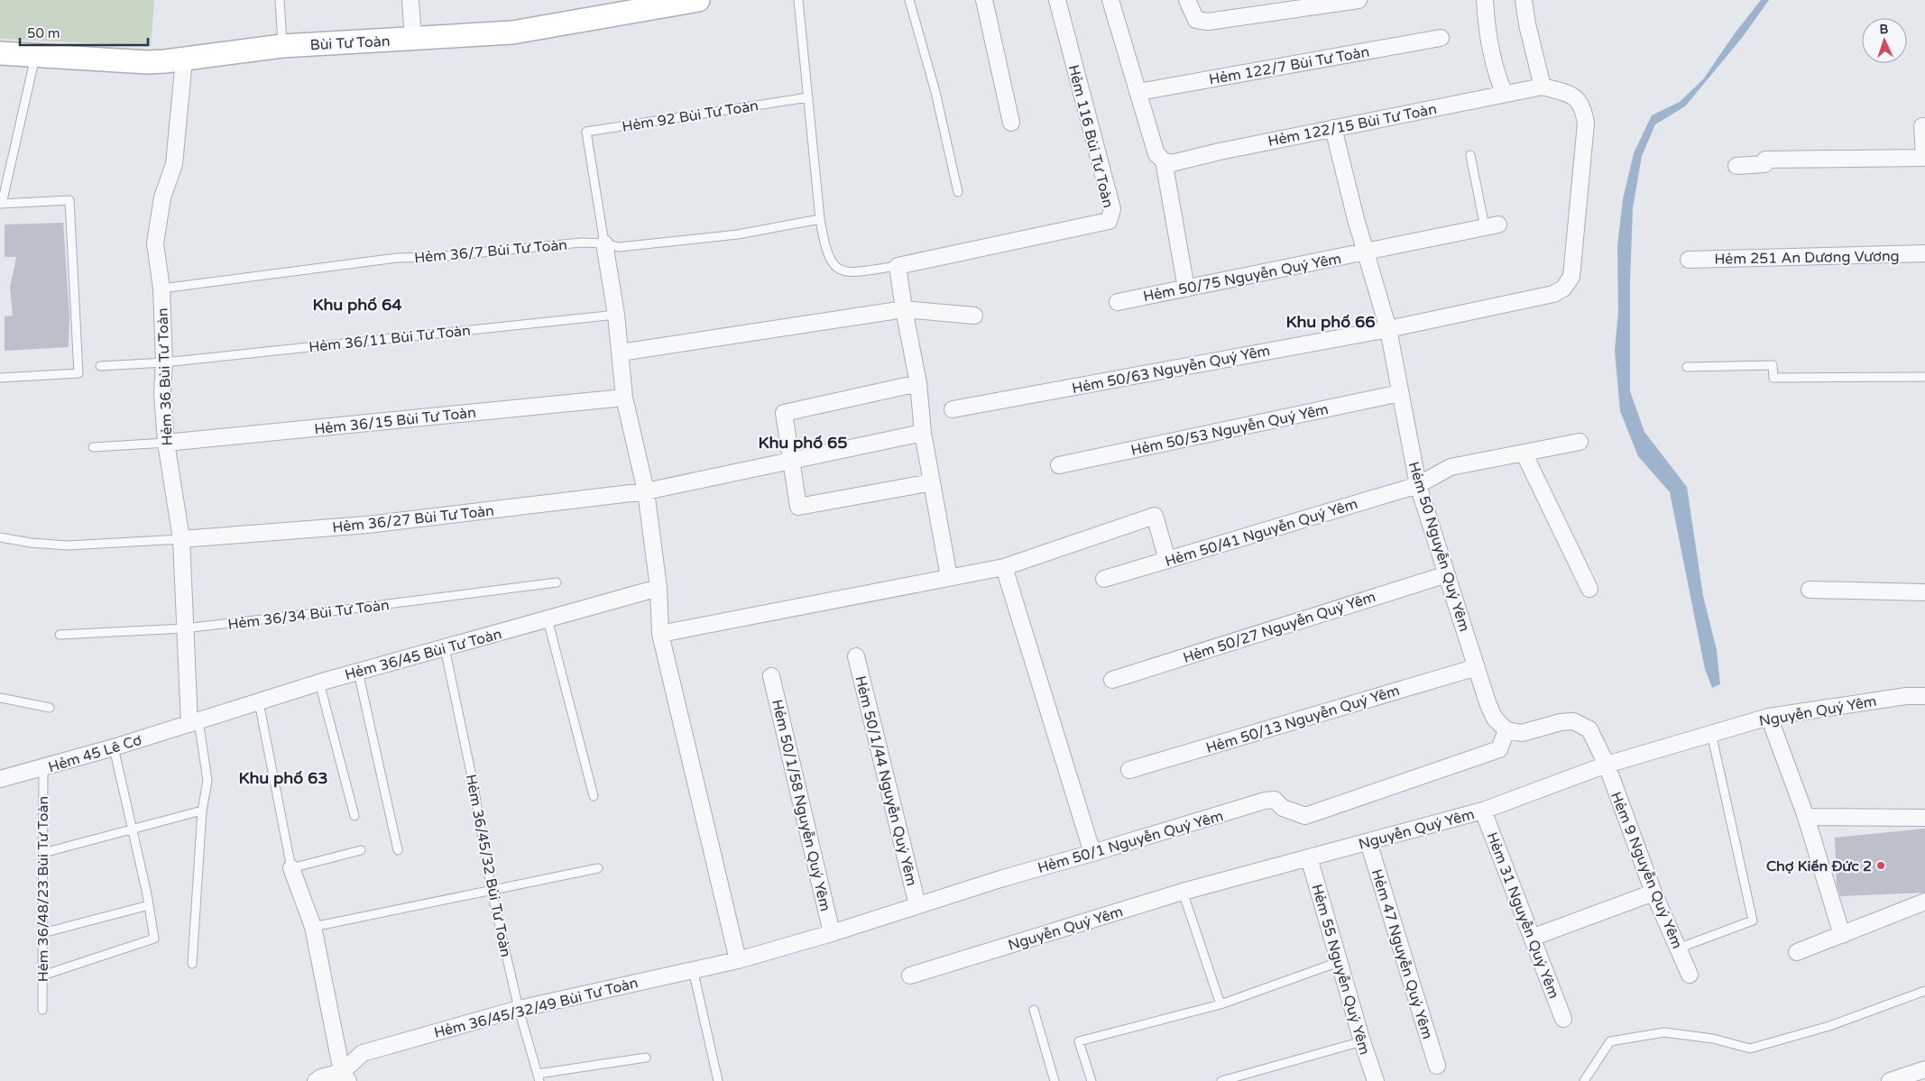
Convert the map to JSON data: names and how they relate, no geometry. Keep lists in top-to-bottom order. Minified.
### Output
{"streets":{"street":["Bùi Tư Toàn","Hẻm 122/7 Bùi Tư Toàn","Hẻm 122/15 Bùi Tư Toàn","Hẻm 116 Bùi Tư Toàn","Hẻm 251 An Dương Vương","Hẻm 50/75 Nguyễn Quý Yêm","Hẻm 50/63 Nguyễn Quý Yêm","Hẻm 36 Bùi Tư Toàn","Hẻm 36/15 Bùi Tư Toàn","Hẻm 50/53 Nguyễn Quý Yêm","Hẻm 36/27 Bùi Tư Toàn","Hẻm 50/41 Nguyễn Quý Yêm","Hẻm 50 Nguyễn Quý Yêm","Hẻm 50/27 Nguyễn Quý Yêm","Hẻm 36/45 Bùi Tư Toàn","Nguyễn Quý Yêm","Hẻm 50/13 Nguyễn Quý Yêm","Hẻm 45 Lê Cơ","Hẻm 50/1/44 Nguyễn Quý Yêm","Hẻm 50/1/58 Nguyễn Quý Yêm","Hẻm 50/1 Nguyễn Quý Yêm","Hẻm 9 Nguyễn Quý Yêm","Hẻm 31 Nguyễn Quý Yêm","Hẻm 47 Nguyễn Quý Yêm","Hẻm 55 Nguyễn Quý Yêm","Hẻm 36/45/32/49 Bùi Tư Toàn"],"lane":["Hẻm 92 Bùi Tư Toàn","Hẻm 36/7 Bùi Tư Toàn","Hẻm 36/11 Bùi Tư Toàn","Hẻm 36/34 Bùi Tư Toàn","Hẻm 36/45/32 Bùi Tư Toàn","Hẻm 36/48/23 Bùi Tư Toàn"]},"crossings":[["Bùi Tư Toàn","Hẻm 36 Bùi Tư Toàn"],["Hẻm 92 Bùi Tư Toàn","Hẻm 36/7 Bùi Tư Toàn"],["Hẻm 122/15 Bùi Tư Toàn","Hẻm 50/63 Nguyễn Quý Yêm"],["Hẻm 122/15 Bùi Tư Toàn","Hẻm 50 Nguyễn Quý Yêm"],["Hẻm 36/7 Bùi Tư Toàn","Hẻm 36 Bùi Tư Toàn"],["Hẻm 50/75 Nguyễn Quý Yêm","Hẻm 50 Nguyễn Quý Yêm"],["Hẻm 36/11 Bùi Tư Toàn","Hẻm 36 Bùi Tư Toàn"],["Hẻm 50/63 Nguyễn Quý Yêm","Hẻm 50 Nguyễn Quý Yêm"],["Hẻm 36 Bùi Tư Toàn","Hẻm 36/15 Bùi Tư Toàn"],["Hẻm 36 Bùi Tư Toàn","Hẻm 36/27 Bùi Tư Toàn"],["Hẻm 36 Bùi Tư Toàn","Hẻm 36/34 Bùi Tư Toàn"],["Hẻm 36 Bùi Tư Toàn","Hẻm 36/45 Bùi Tư Toàn"],["Hẻm 36 Bùi Tư Toàn","Hẻm 45 Lê Cơ"],["Hẻm 50/53 Nguyễn Quý Yêm","Hẻm 50 Nguyễn Quý Yêm"],["Hẻm 50/41 Nguyễn Quý Yêm","Hẻm 50 Nguyễn Quý Yêm"],["Hẻm 50 Nguyễn Quý Yêm","Hẻm 50/27 Nguyễn Quý Yêm"],["Hẻm 50 Nguyễn Quý Yêm","Hẻm 50/13 Nguyễn Quý Yêm"],["Hẻm 50 Nguyễn Quý Yêm","Hẻm 50/1 Nguyễn Quý Yêm"],["Hẻm 36/45 Bùi Tư Toàn","Hẻm 45 Lê Cơ"],["Hẻm 36/45 Bùi Tư Toàn","Hẻm 36/45/32 Bùi Tư Toàn"],["Nguyễn Quý Yêm","Hẻm 9 Nguyễn Quý Yêm"],["Nguyễn Quý Yêm","Hẻm 31 Nguyễn Quý Yêm"],["Nguyễn Quý Yêm","Hẻm 47 Nguyễn Quý Yêm"],["Nguyễn Quý Yêm","Hẻm 55 Nguyễn Quý Yêm"],["Hẻm 45 Lê Cơ","Hẻm 36/48/23 Bùi Tư Toàn"],["Hẻm 50/1/44 Nguyễn Quý Yêm","Hẻm 50/1 Nguyễn Quý Yêm"],["Hẻm 50/1/58 Nguyễn Quý Yêm","Hẻm 50/1 Nguyễn Quý Yêm"],["Hẻm 50/1 Nguyễn Quý Yêm","Hẻm 36/45/32/49 Bùi Tư Toàn"],["Hẻm 36/45/32 Bùi Tư Toàn","Hẻm 36/45/32/49 Bùi Tư Toàn"]],"districts":["Khu phố 64","Khu phố 66","Khu phố 65","Khu phố 63"],"places":["Chợ Kiến Đức 2"],"scale_bar":"50 m","north":"top"}
